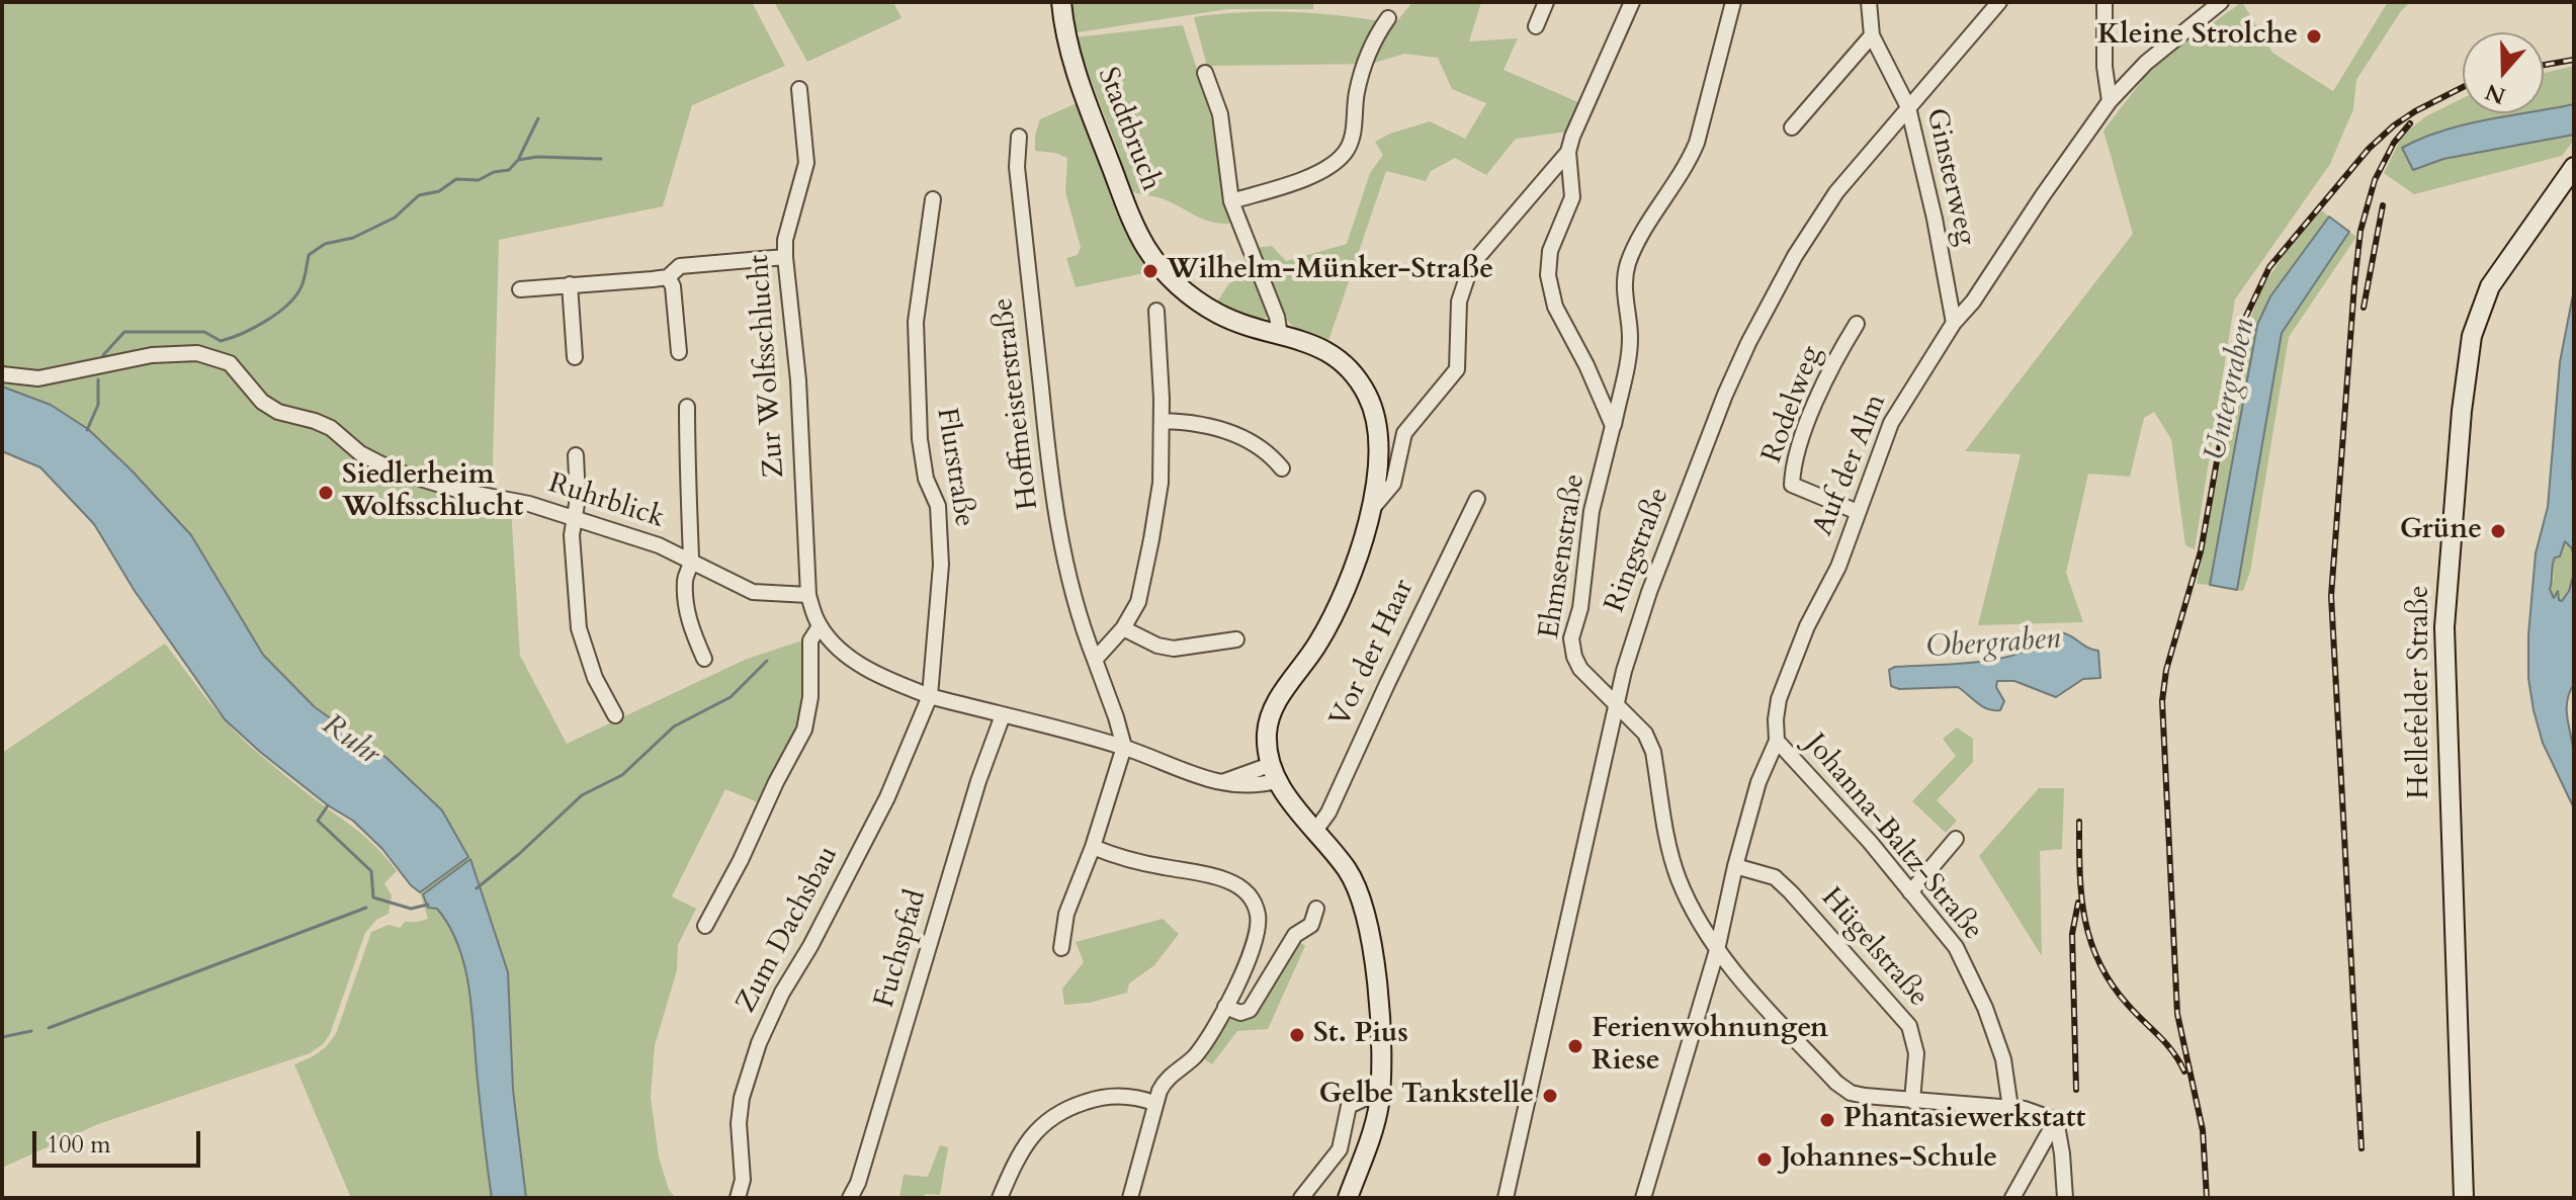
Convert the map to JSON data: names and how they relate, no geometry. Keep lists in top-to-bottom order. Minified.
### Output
{"streets":{"street":["Stadtbruch","Ginsterweg","Zur Wolfsschlucht","Hoffmeisterstraße","Rodelweg","Auf der Alm","Flurstraße","Ruhrblick","Ringstraße","Ehmsenstraße","Vor der Haar","Hellefelder Straße","Johanna-Baltz-Straße","Zum Dachsbau","Hügelstraße","Fuchspfad"]},"crossings":[["Ginsterweg","Auf der Alm"],["Ginsterweg","Ringstraße"],["Zur Wolfsschlucht","Ruhrblick"],["Rodelweg","Auf der Alm"],["Auf der Alm","Ehmsenstraße"],["Auf der Alm","Johanna-Baltz-Straße"],["Auf der Alm","Hügelstraße"],["Flurstraße","Zum Dachsbau"],["Ringstraße","Ehmsenstraße"],["Ehmsenstraße","Johanna-Baltz-Straße"],["Ehmsenstraße","Hügelstraße"]],"water":["Untergraben","Obergraben","Ruhr"],"places":["Kleine Strolche","Wilhelm-Münker-Straße","Siedlerheim Wolfsschlucht","Grüne","St. Pius","Ferienwohnungen Riese","Gelbe Tankstelle","Phantasiewerkstatt","Johannes-Schule"],"scale_bar":"100 m","north":"bottom"}
